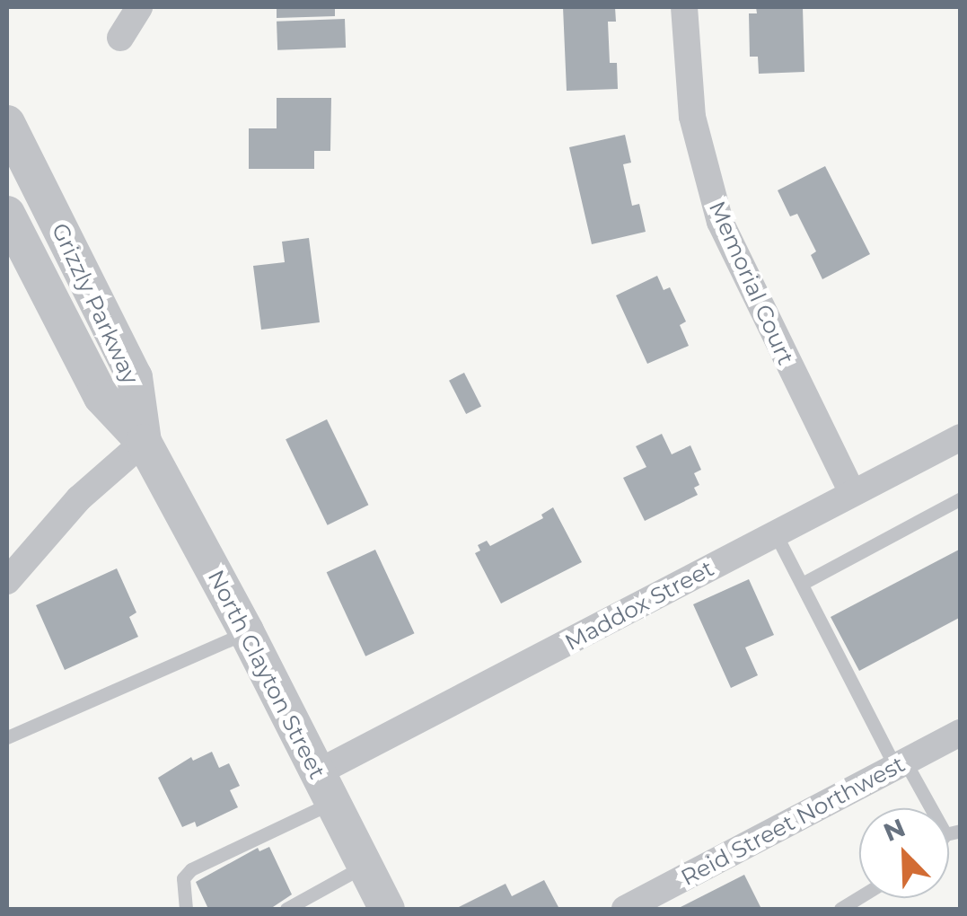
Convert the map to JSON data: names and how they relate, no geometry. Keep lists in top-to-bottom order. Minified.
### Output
{"streets":{"street":["Memorial Court","Grizzly Parkway","Maddox Street","North Clayton Street","Reid Street Northwest"]},"crossings":[["Memorial Court","Maddox Street"],["Grizzly Parkway","North Clayton Street"],["Maddox Street","North Clayton Street"]],"north":"top left"}
